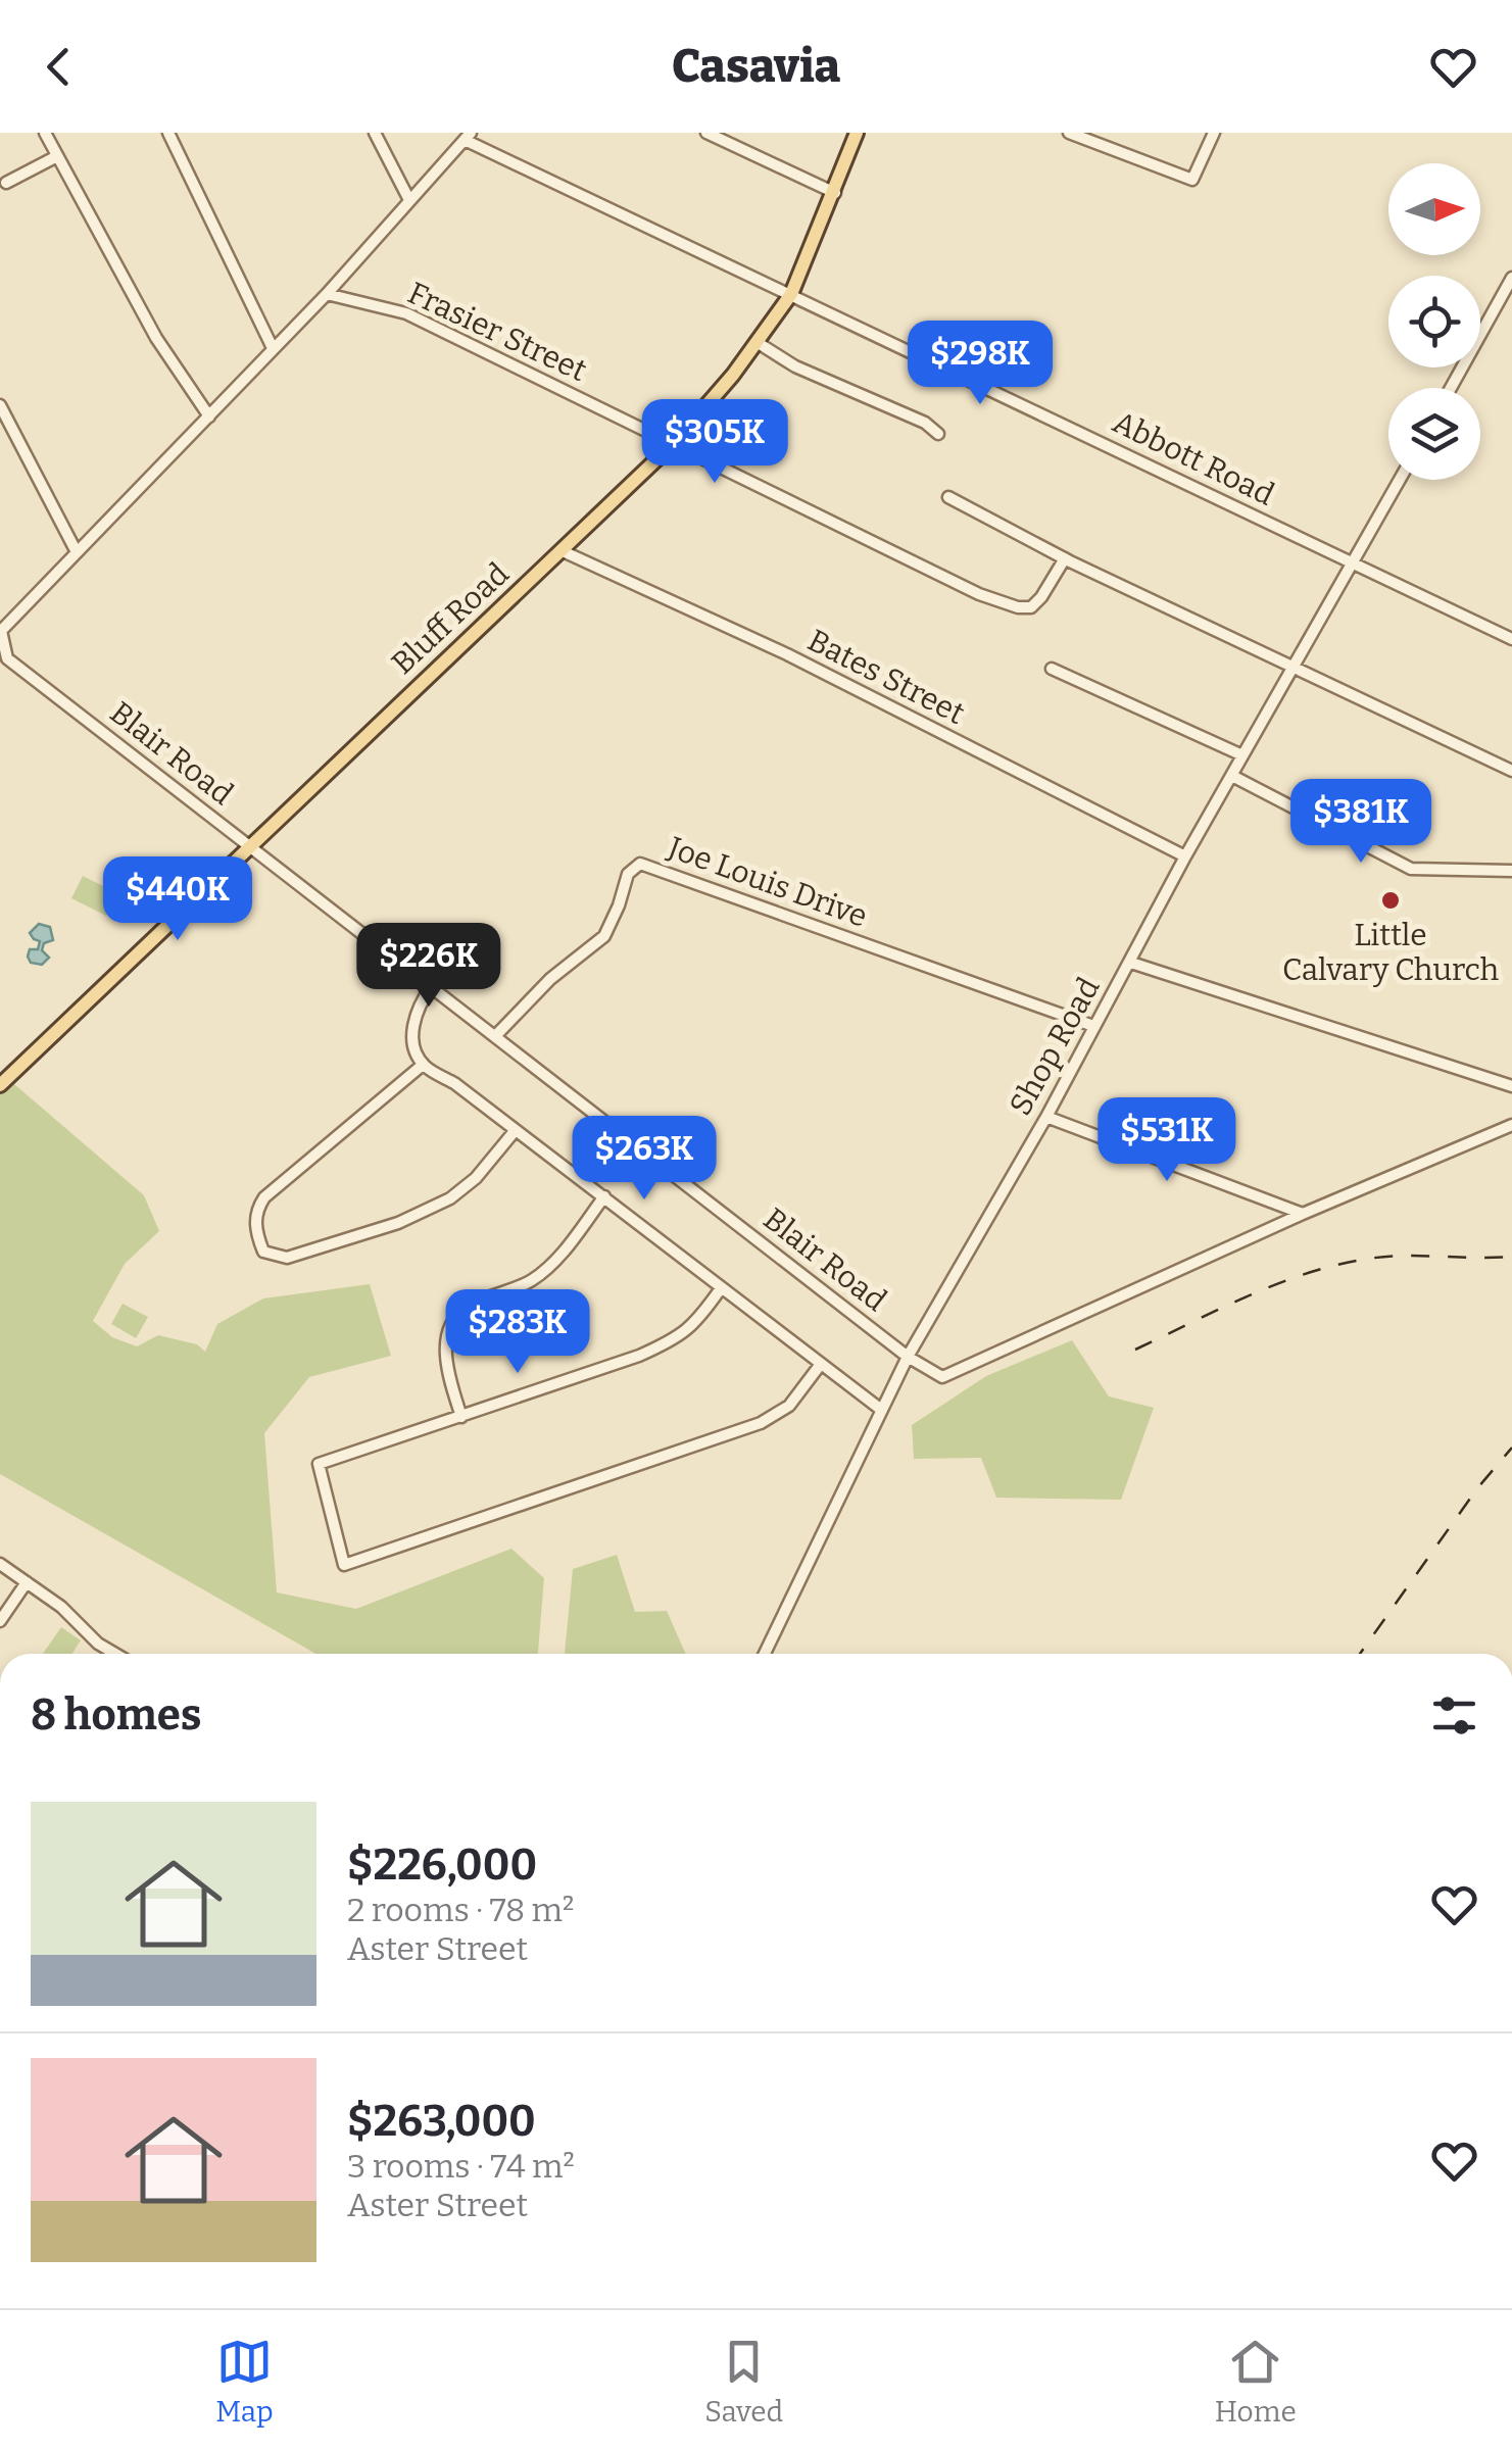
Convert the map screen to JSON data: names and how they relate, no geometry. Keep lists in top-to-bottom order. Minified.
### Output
{"streets":{"main road":["Bluff Road"],"street":["Frasier Street","Abbott Road","Bates Street","Blair Road","Joe Louis Drive","Shop Road"]},"crossings":[["Frasier Street","Bluff Road"],["Abbott Road","Bluff Road"],["Abbott Road","Shop Road"],["Bluff Road","Bates Street"],["Bluff Road","Blair Road"],["Bates Street","Shop Road"],["Blair Road","Joe Louis Drive"],["Blair Road","Shop Road"],["Joe Louis Drive","Shop Road"]],"places":["Little Calvary Church"],"north":"right","page":{"header":"Casavia","price":["$298K","$305K","$381K","$440K","$226K","$531K","$263K","$283K"],"heading":"8 homes","list":[{"name":"$226,000","note":"2 rooms · 78 m² · Aster Street"},{"name":"$263,000","note":"3 rooms · 74 m² · Aster Street"}],"tabs":["Map","Saved","Home"]}}
